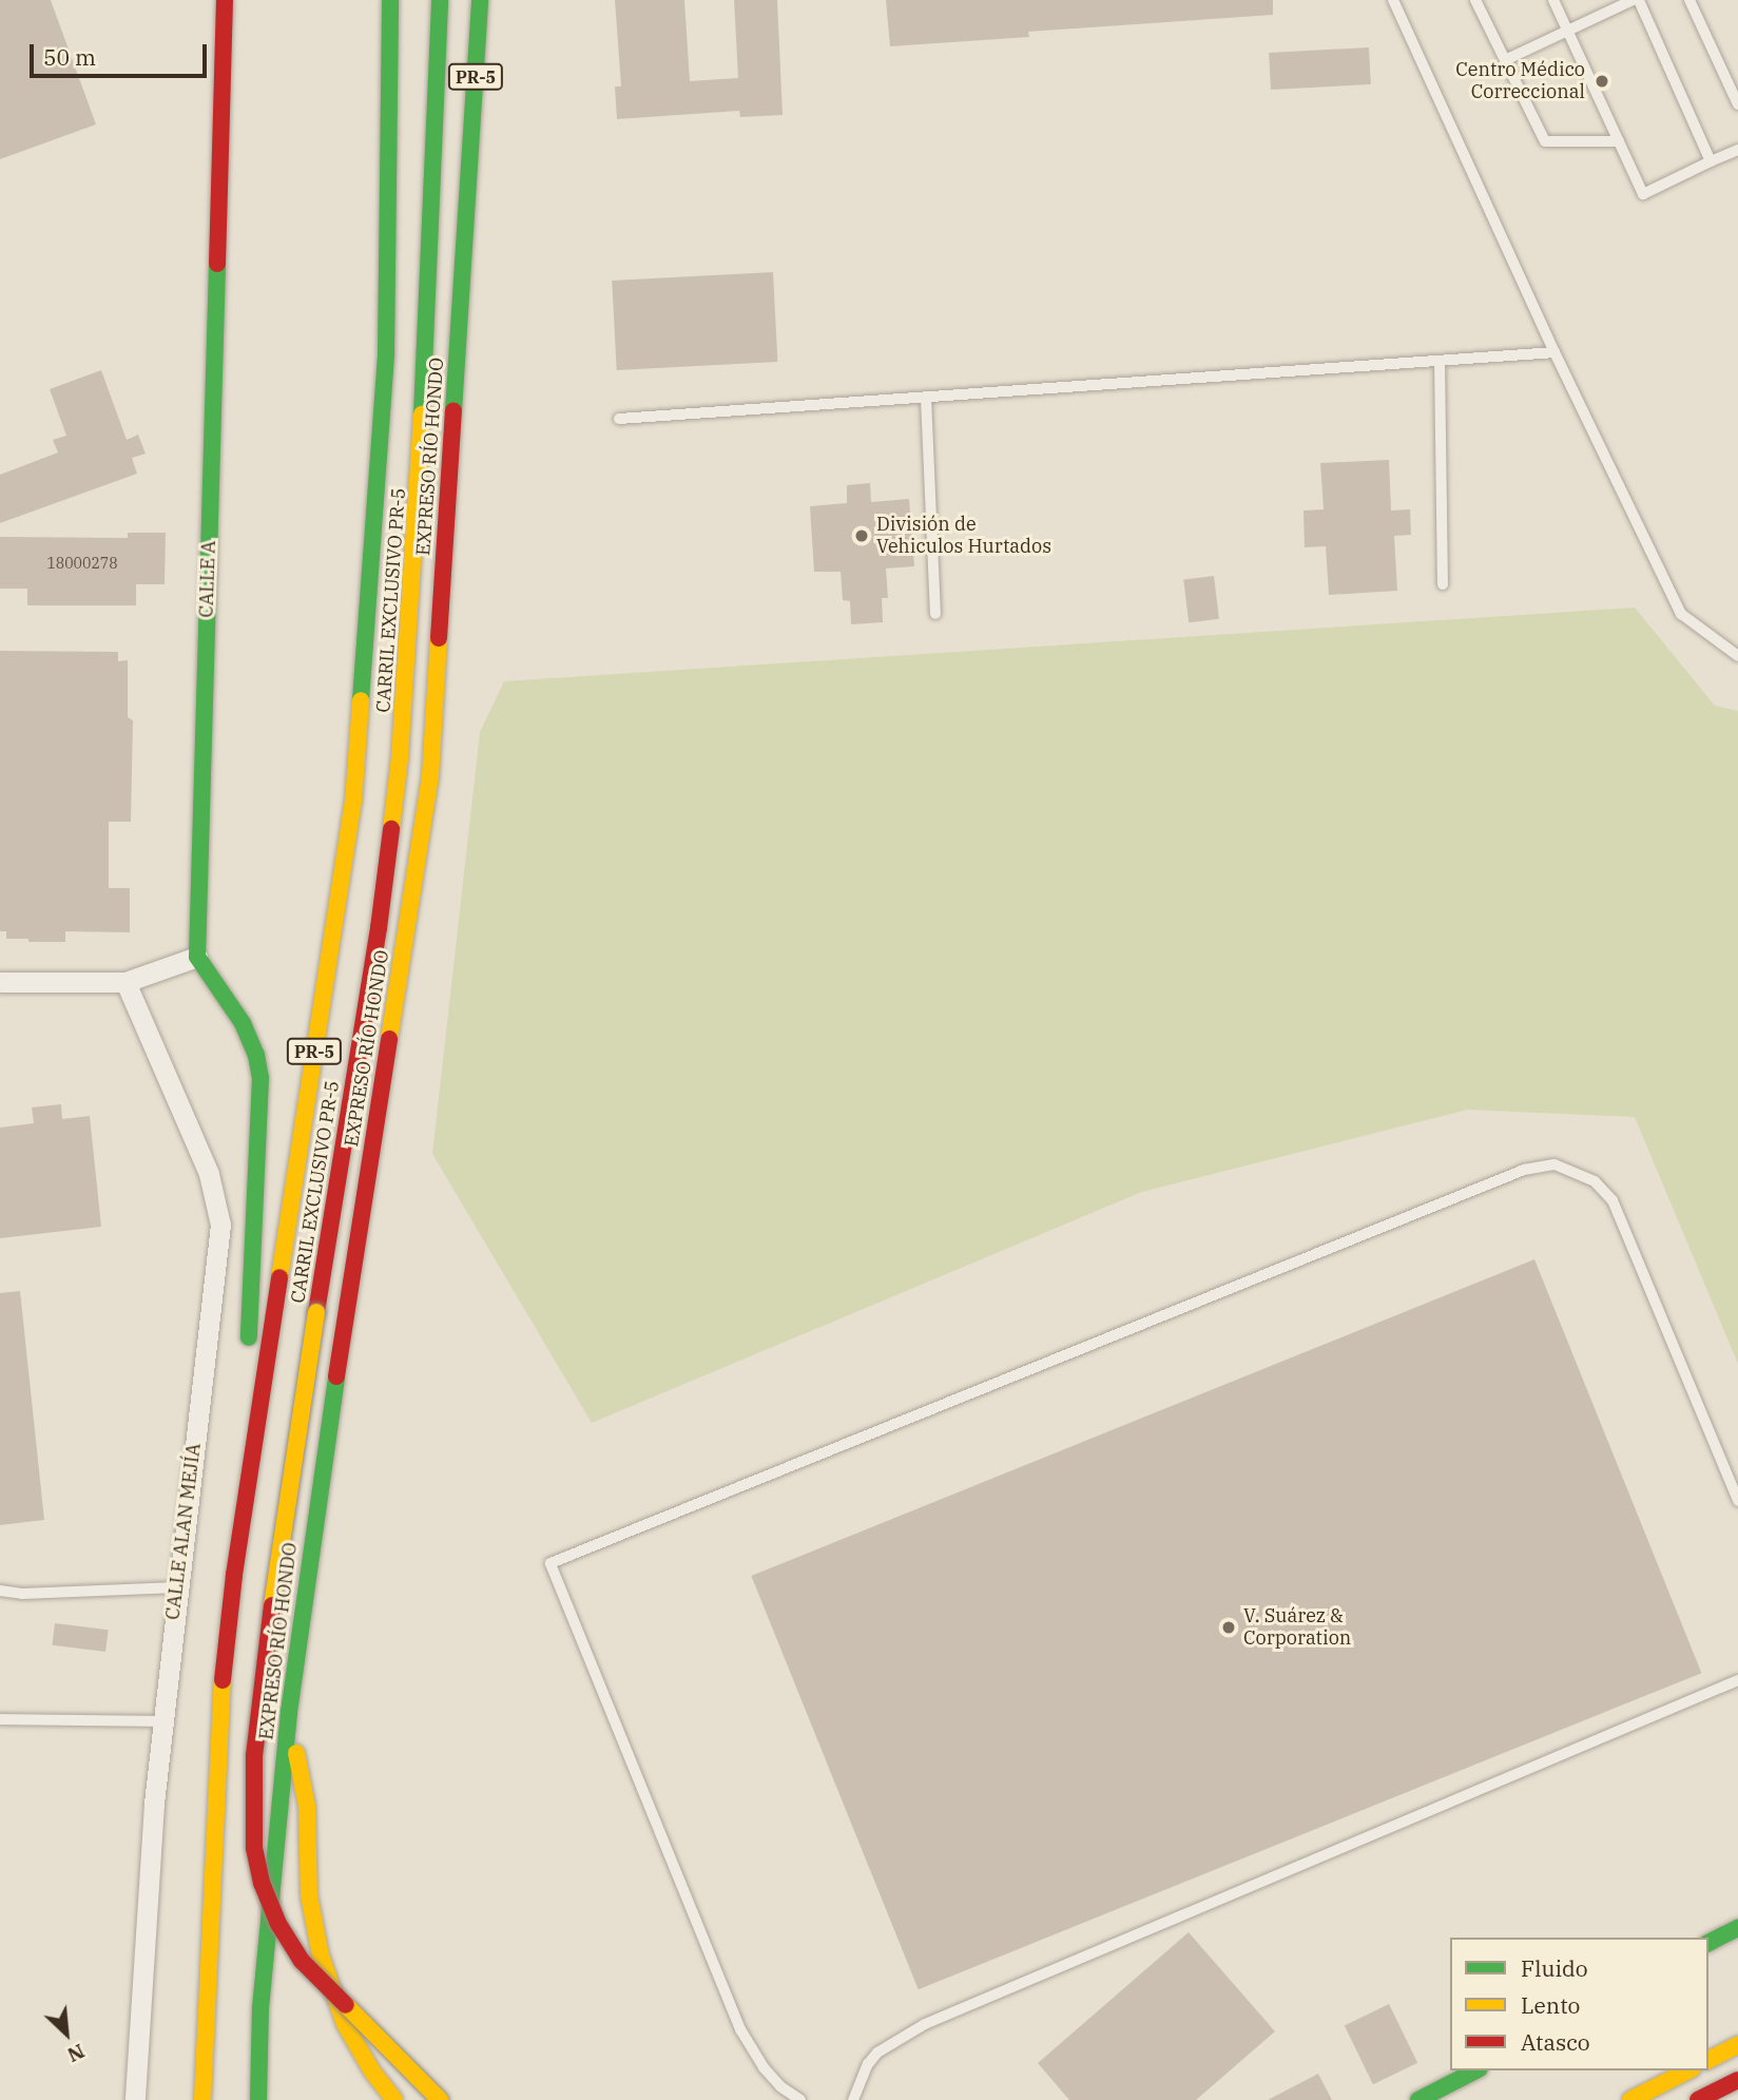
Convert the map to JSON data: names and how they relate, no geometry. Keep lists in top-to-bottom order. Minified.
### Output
{"streets":{"main road":["PR-5","EXPRESO RÍO HONDO","CALLE A","CARRIL EXCLUSIVO PR-5"],"street":["CALLE ALAN MEJÍA"]},"places":["Centro Médico Correccional","División de Vehiculos Hurtados","V. Suárez & Corporation"],"house_numbers":["18000278"],"legend":["Fluido","Lento","Atasco"],"scale_bar":"50 m","north":"bottom right"}
